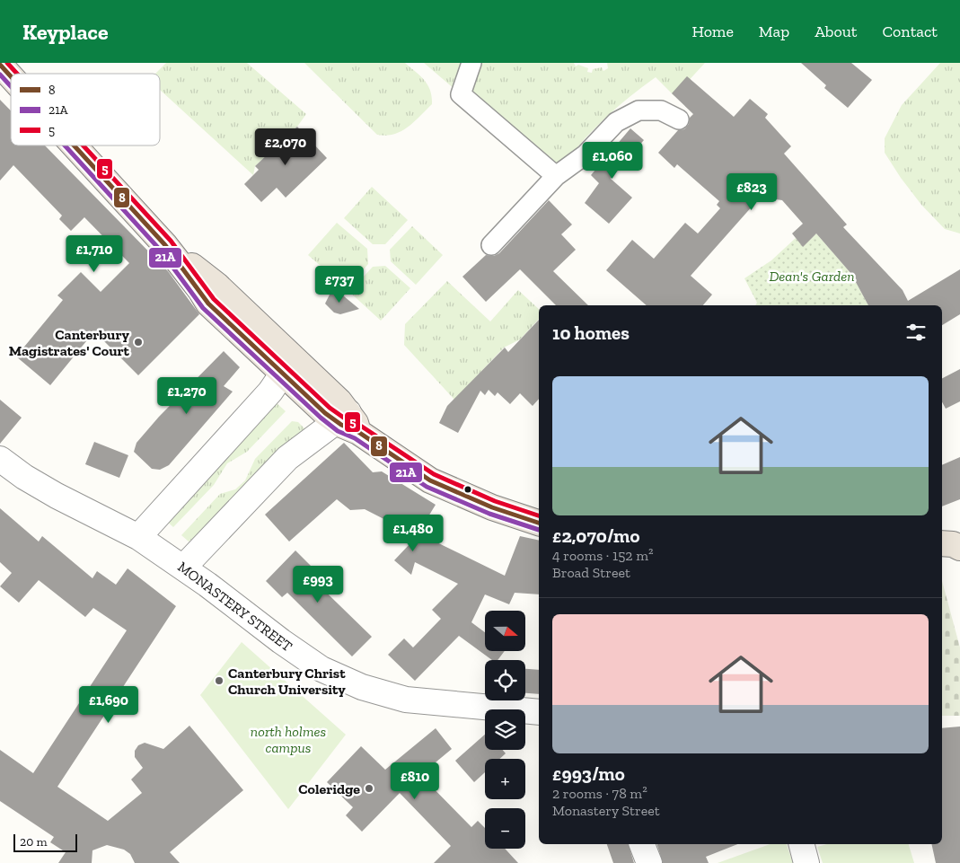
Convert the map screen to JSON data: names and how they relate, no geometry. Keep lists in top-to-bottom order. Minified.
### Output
{"streets":{"street":["MONASTERY STREET"]},"parks":["Dean's Garden","north holmes campus"],"places":["Canterbury Magistrates' Court","Canterbury Christ Church University","Coleridge"],"lines":["transit line 5","transit line 8","transit line 21A"],"legend":["8","21A","5"],"scale_bar":"20 m","north":"right","page":{"header":"Keyplace","nav":["Home","Map","About","Contact"],"price":["£2,070","£1,060","£823","£1,710","£737","£1,270","£1,480","£993","£1,690","£810"],"heading":"10 homes","list":[{"name":"£2,070/mo","note":"4 rooms · 152 m² · Broad Street"},{"name":"£993/mo","note":"2 rooms · 78 m² · Monastery Street"}],"map_buttons":["+","−"],"scale":"20 m"}}
